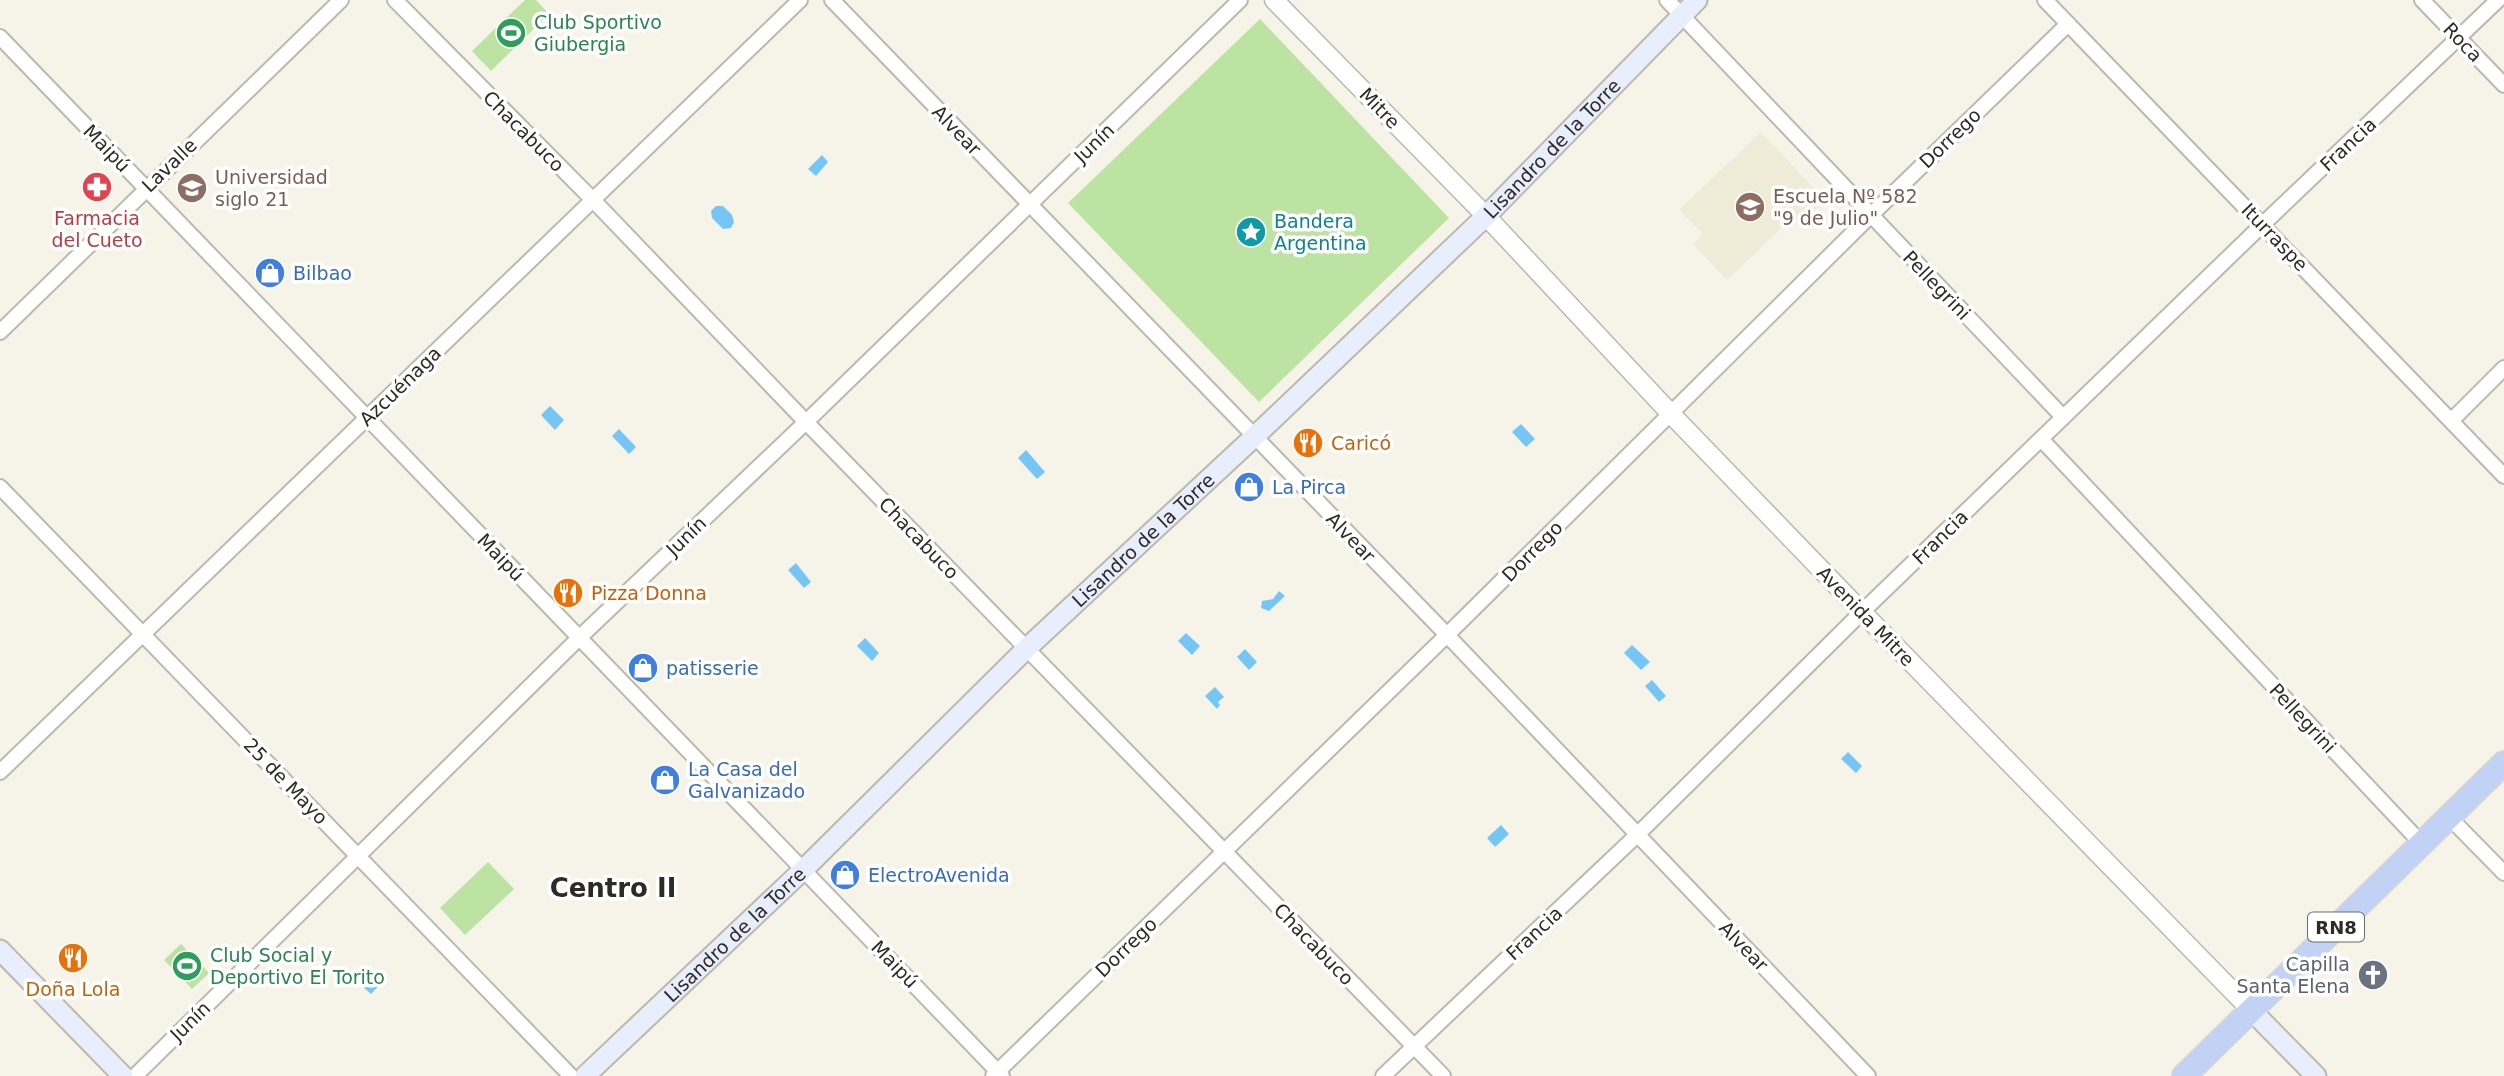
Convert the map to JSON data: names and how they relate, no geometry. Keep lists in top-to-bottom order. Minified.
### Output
{"streets":{"highway":["RN8"],"main road":["Lisandro de la Torre"],"street":["Roca","Mitre","Alvear","Chacabuco","Dorrego","Junín","Francia","Maipú","Lavalle","Iturraspe","Pellegrini","Azcuénaga","Avenida Mitre","25 de Mayo"]},"crossings":[["Roca","Francia"],["Mitre","Lisandro de la Torre"],["Mitre","Avenida Mitre"],["Alvear","Dorrego"],["Alvear","Junín"],["Alvear","Francia"],["Alvear","Lisandro de la Torre"],["Chacabuco","Dorrego"],["Chacabuco","Junín"],["Chacabuco","Francia"],["Chacabuco","Lisandro de la Torre"],["Chacabuco","Azcuénaga"],["Dorrego","Maipú"],["Dorrego","Iturraspe"],["Dorrego","Pellegrini"],["Dorrego","Avenida Mitre"],["Junín","Maipú"],["Junín","25 de Mayo"],["Francia","Iturraspe"],["Francia","Pellegrini"],["Francia","Avenida Mitre"],["Maipú","Lisandro de la Torre"],["Maipú","Lavalle"],["Maipú","Azcuénaga"],["Lisandro de la Torre","Pellegrini"],["Lisandro de la Torre","Avenida Mitre"],["Pellegrini","RN8"],["Azcuénaga","25 de Mayo"],["Avenida Mitre","RN8"]],"districts":["Centro II"],"places":{"sports":["Club Sportivo Giubergia","Club Social y Deportivo El Torito"],"pharmacy":["Farmacia del Cueto"],"school or university":["Universidad siglo 21","Escuela Nº 582 \"9 de Julio\""],"place":["Bandera Argentina"],"shop":["Bilbao","La Pirca","patisserie","La Casa del Galvanizado","ElectroAvenida"],"restaurant":["Caricó","Pizza Donna","Doña Lola"],"church":["Capilla Santa Elena"]}}
